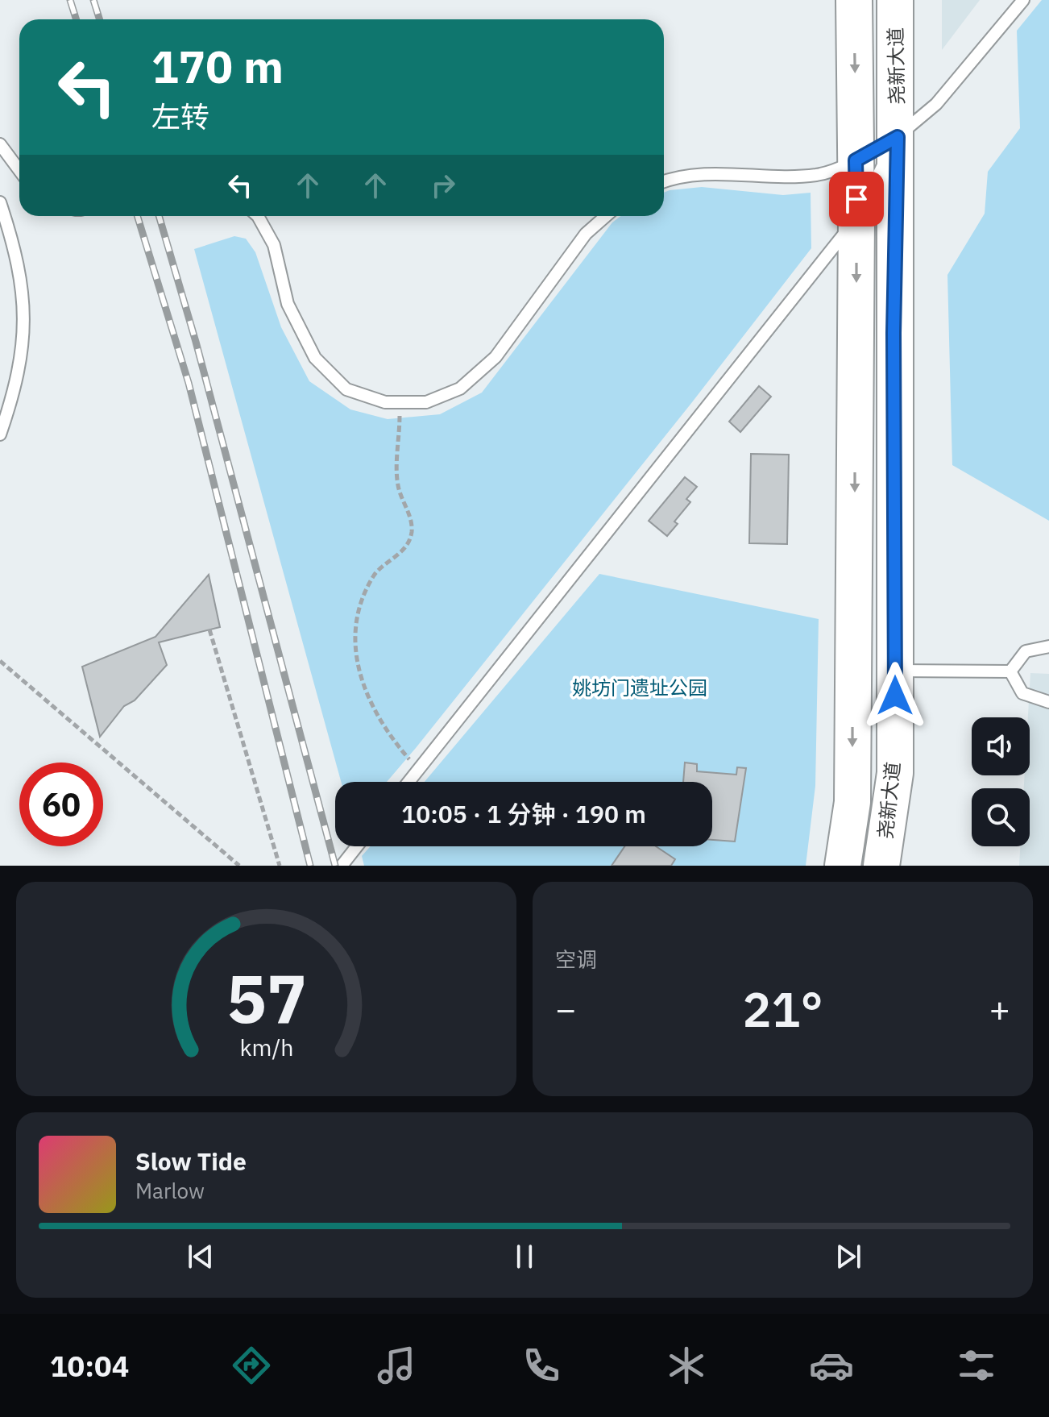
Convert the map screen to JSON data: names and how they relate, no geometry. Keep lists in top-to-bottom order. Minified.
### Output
{"streets":{"main road":["尧新大道"]},"parks":["姚坊门遗址公园"],"page":{"turn":["170 m","左转"],"limit":"60","trip":"10:05 · 1 分钟 · 190 m","tile":"空调","heat":["−","21°","+"],"song":["Slow Tide","Marlow"],"tabs":"10:04","gauge":["57","km/h"]}}
